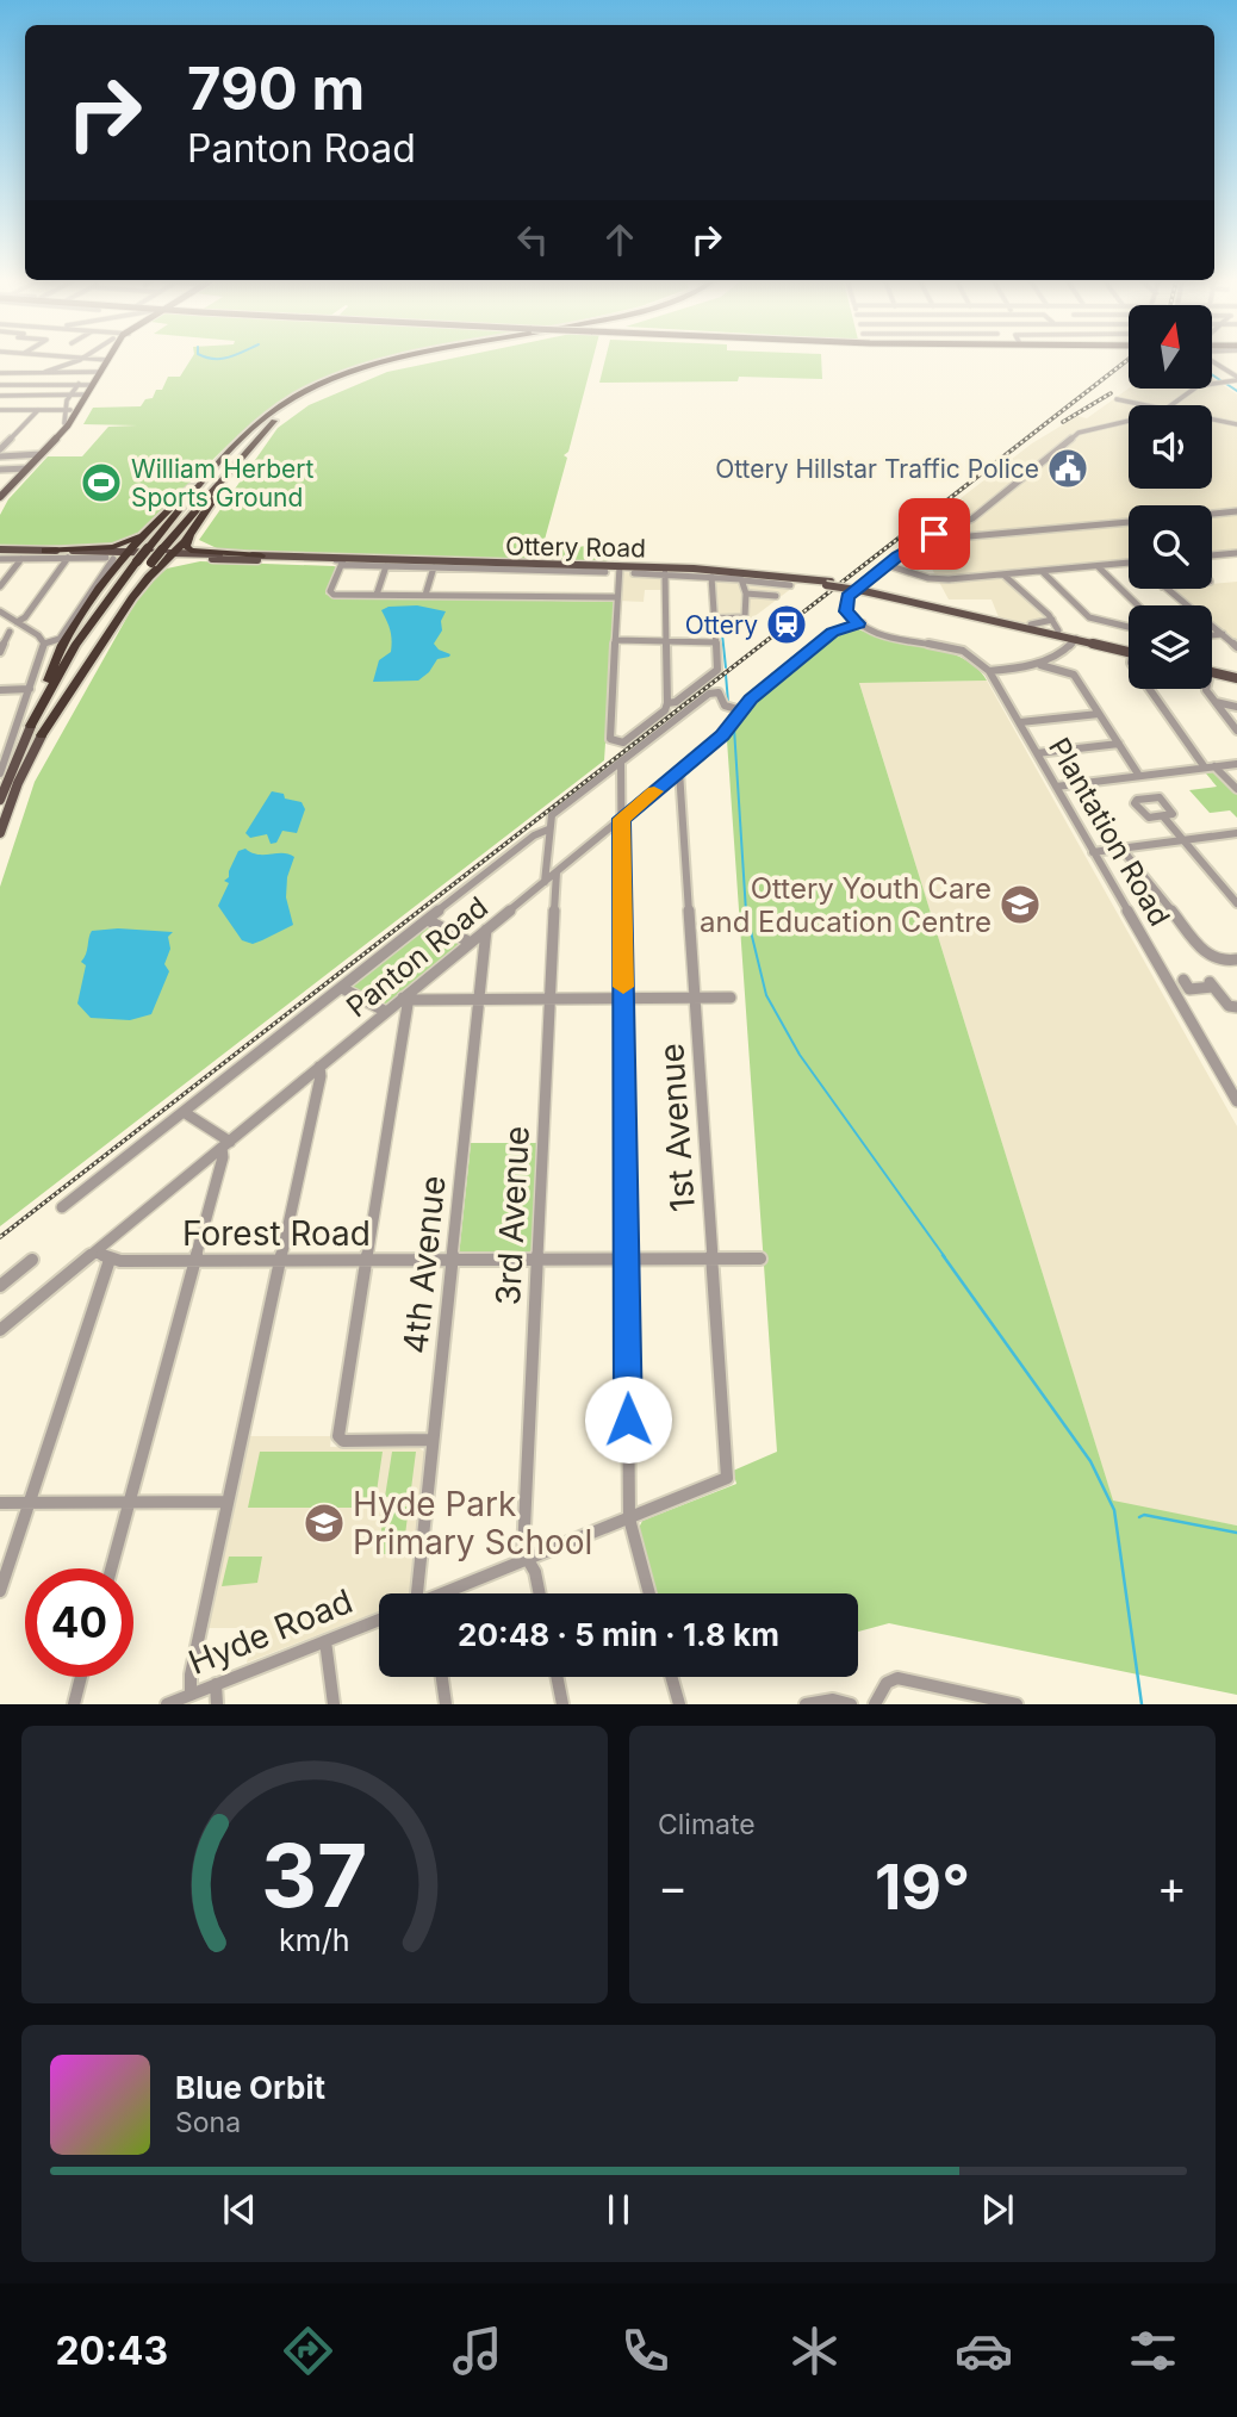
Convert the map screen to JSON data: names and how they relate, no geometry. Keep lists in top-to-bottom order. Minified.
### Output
{"streets":{"main road":["Ottery Road"],"street":["Plantation Road","Panton Road","1st Avenue","3rd Avenue","Forest Road","4th Avenue","Hyde Road"]},"crossings":[["Panton Road","3rd Avenue"],["Panton Road","4th Avenue"],["1st Avenue","Forest Road"],["3rd Avenue","Forest Road"],["Forest Road","4th Avenue"]],"places":{"public building":["Ottery Hillstar Traffic Police"],"sports":["William Herbert Sports Ground"],"station":["Ottery"],"school or university":["Ottery Youth Care and Education Centre","Hyde Park Primary School"]},"north":"top","page":{"turn":["790 m","Panton Road"],"limit":"40","trip":"20:48 · 5 min · 1.8 km","tile":"Climate","heat":["−","19°","+"],"song":["Blue Orbit","Sona"],"tabs":"20:43","gauge":["37","km/h"]}}
